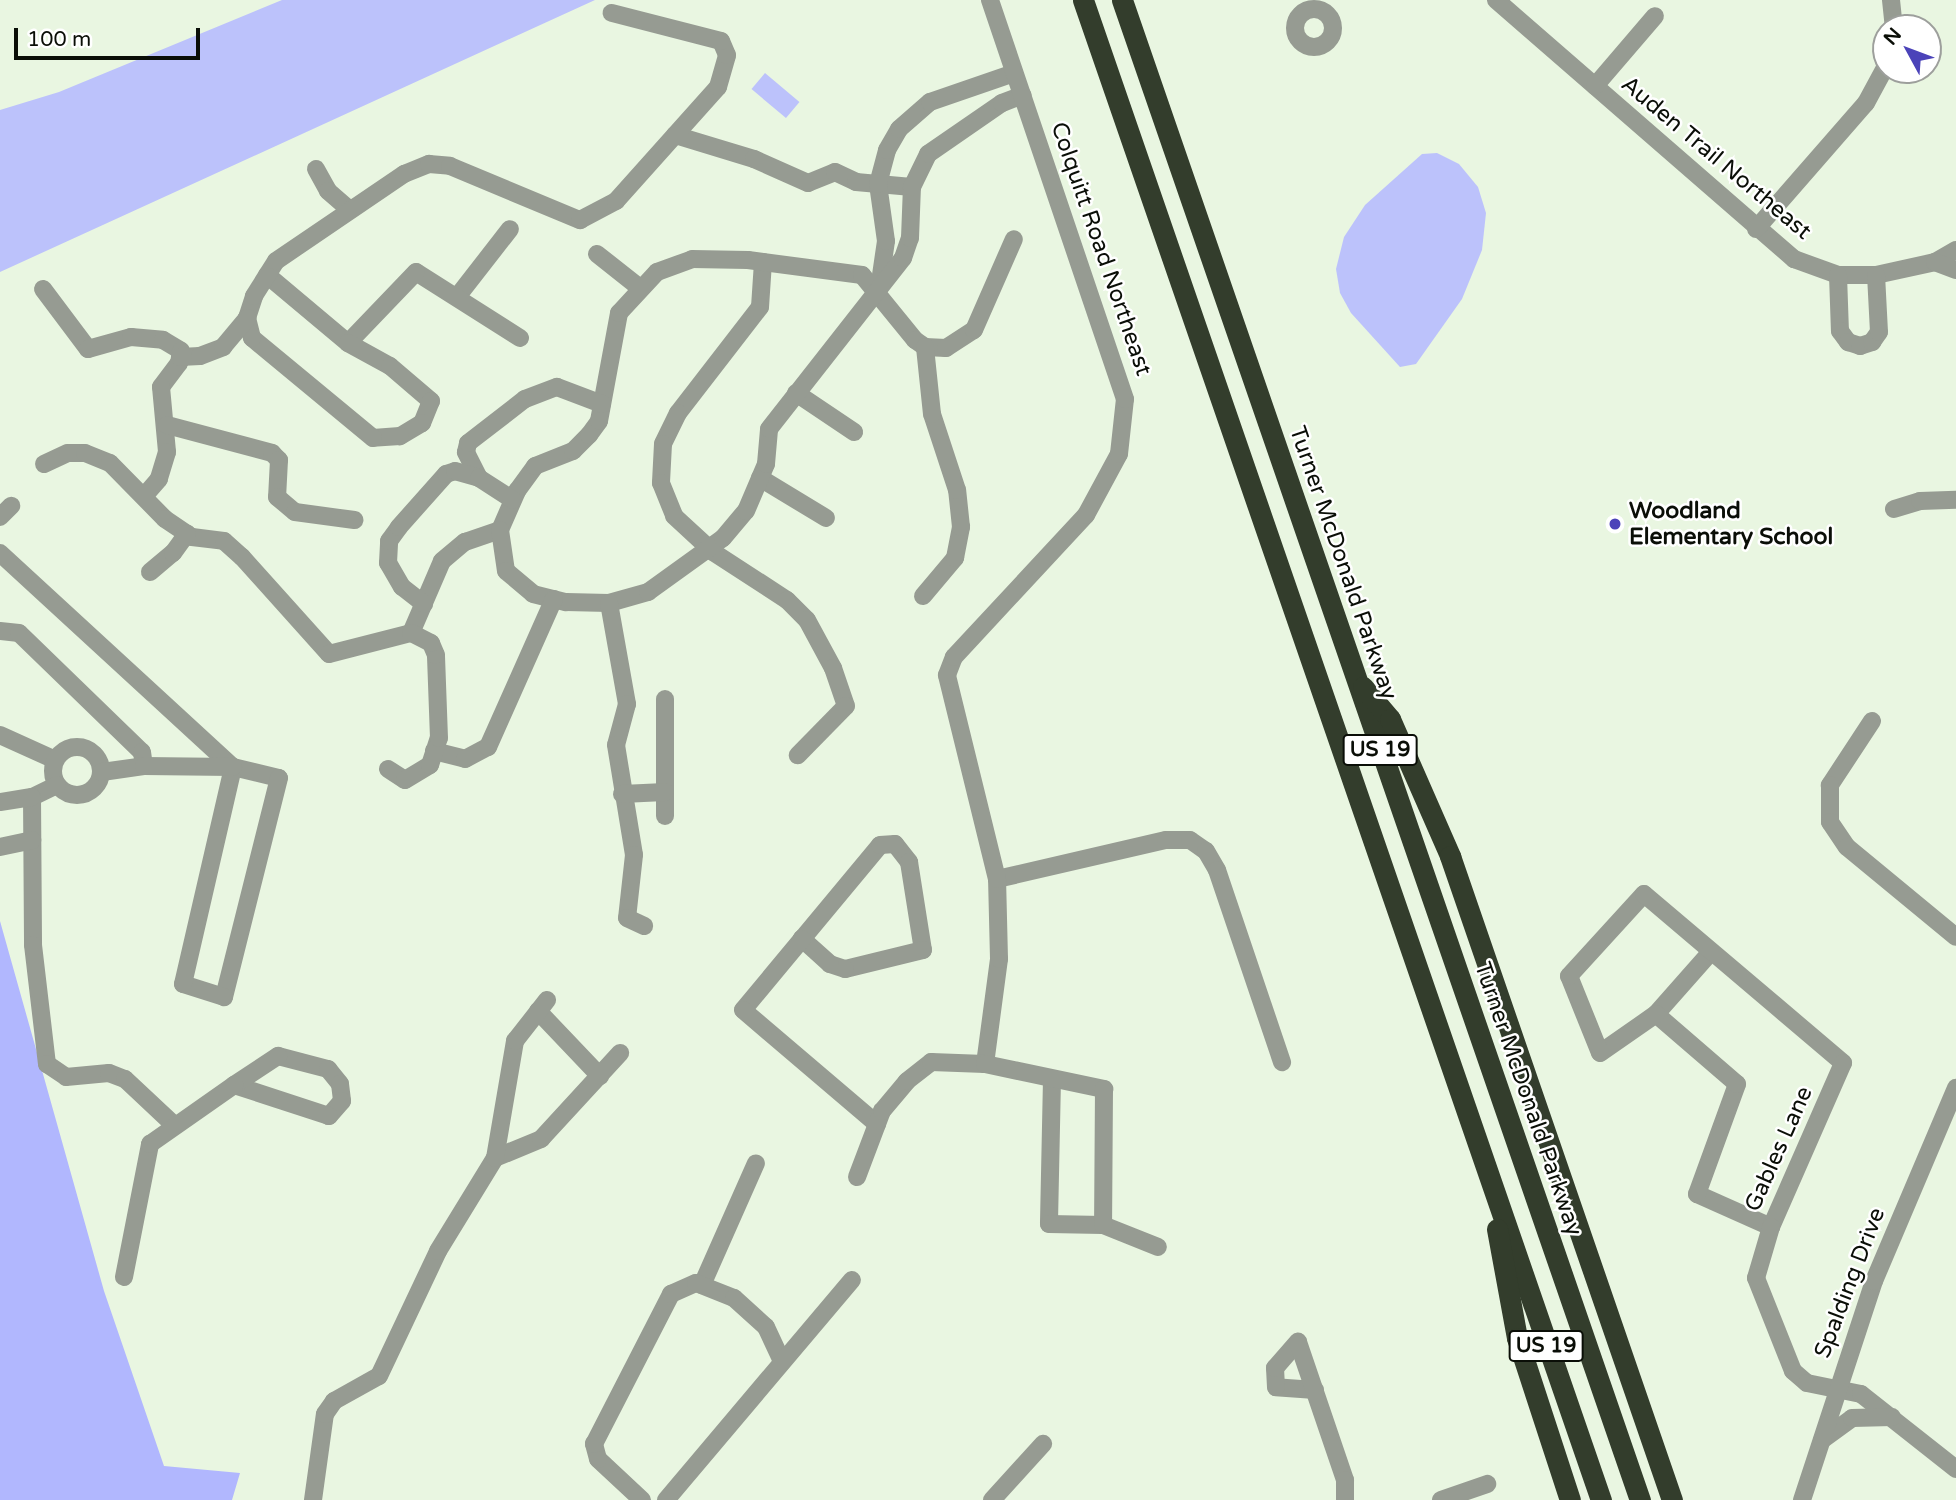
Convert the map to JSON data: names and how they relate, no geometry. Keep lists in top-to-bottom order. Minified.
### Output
{"streets":{"highway":["Turner McDonald Parkway","US 19"],"street":["Auden Trail Northeast","Colquitt Road Northeast","Gables Lane","Spalding Drive"]},"crossings":[["Gables Lane","Spalding Drive"]],"places":["Woodland Elementary School"],"scale_bar":"100 m","north":"top left"}
